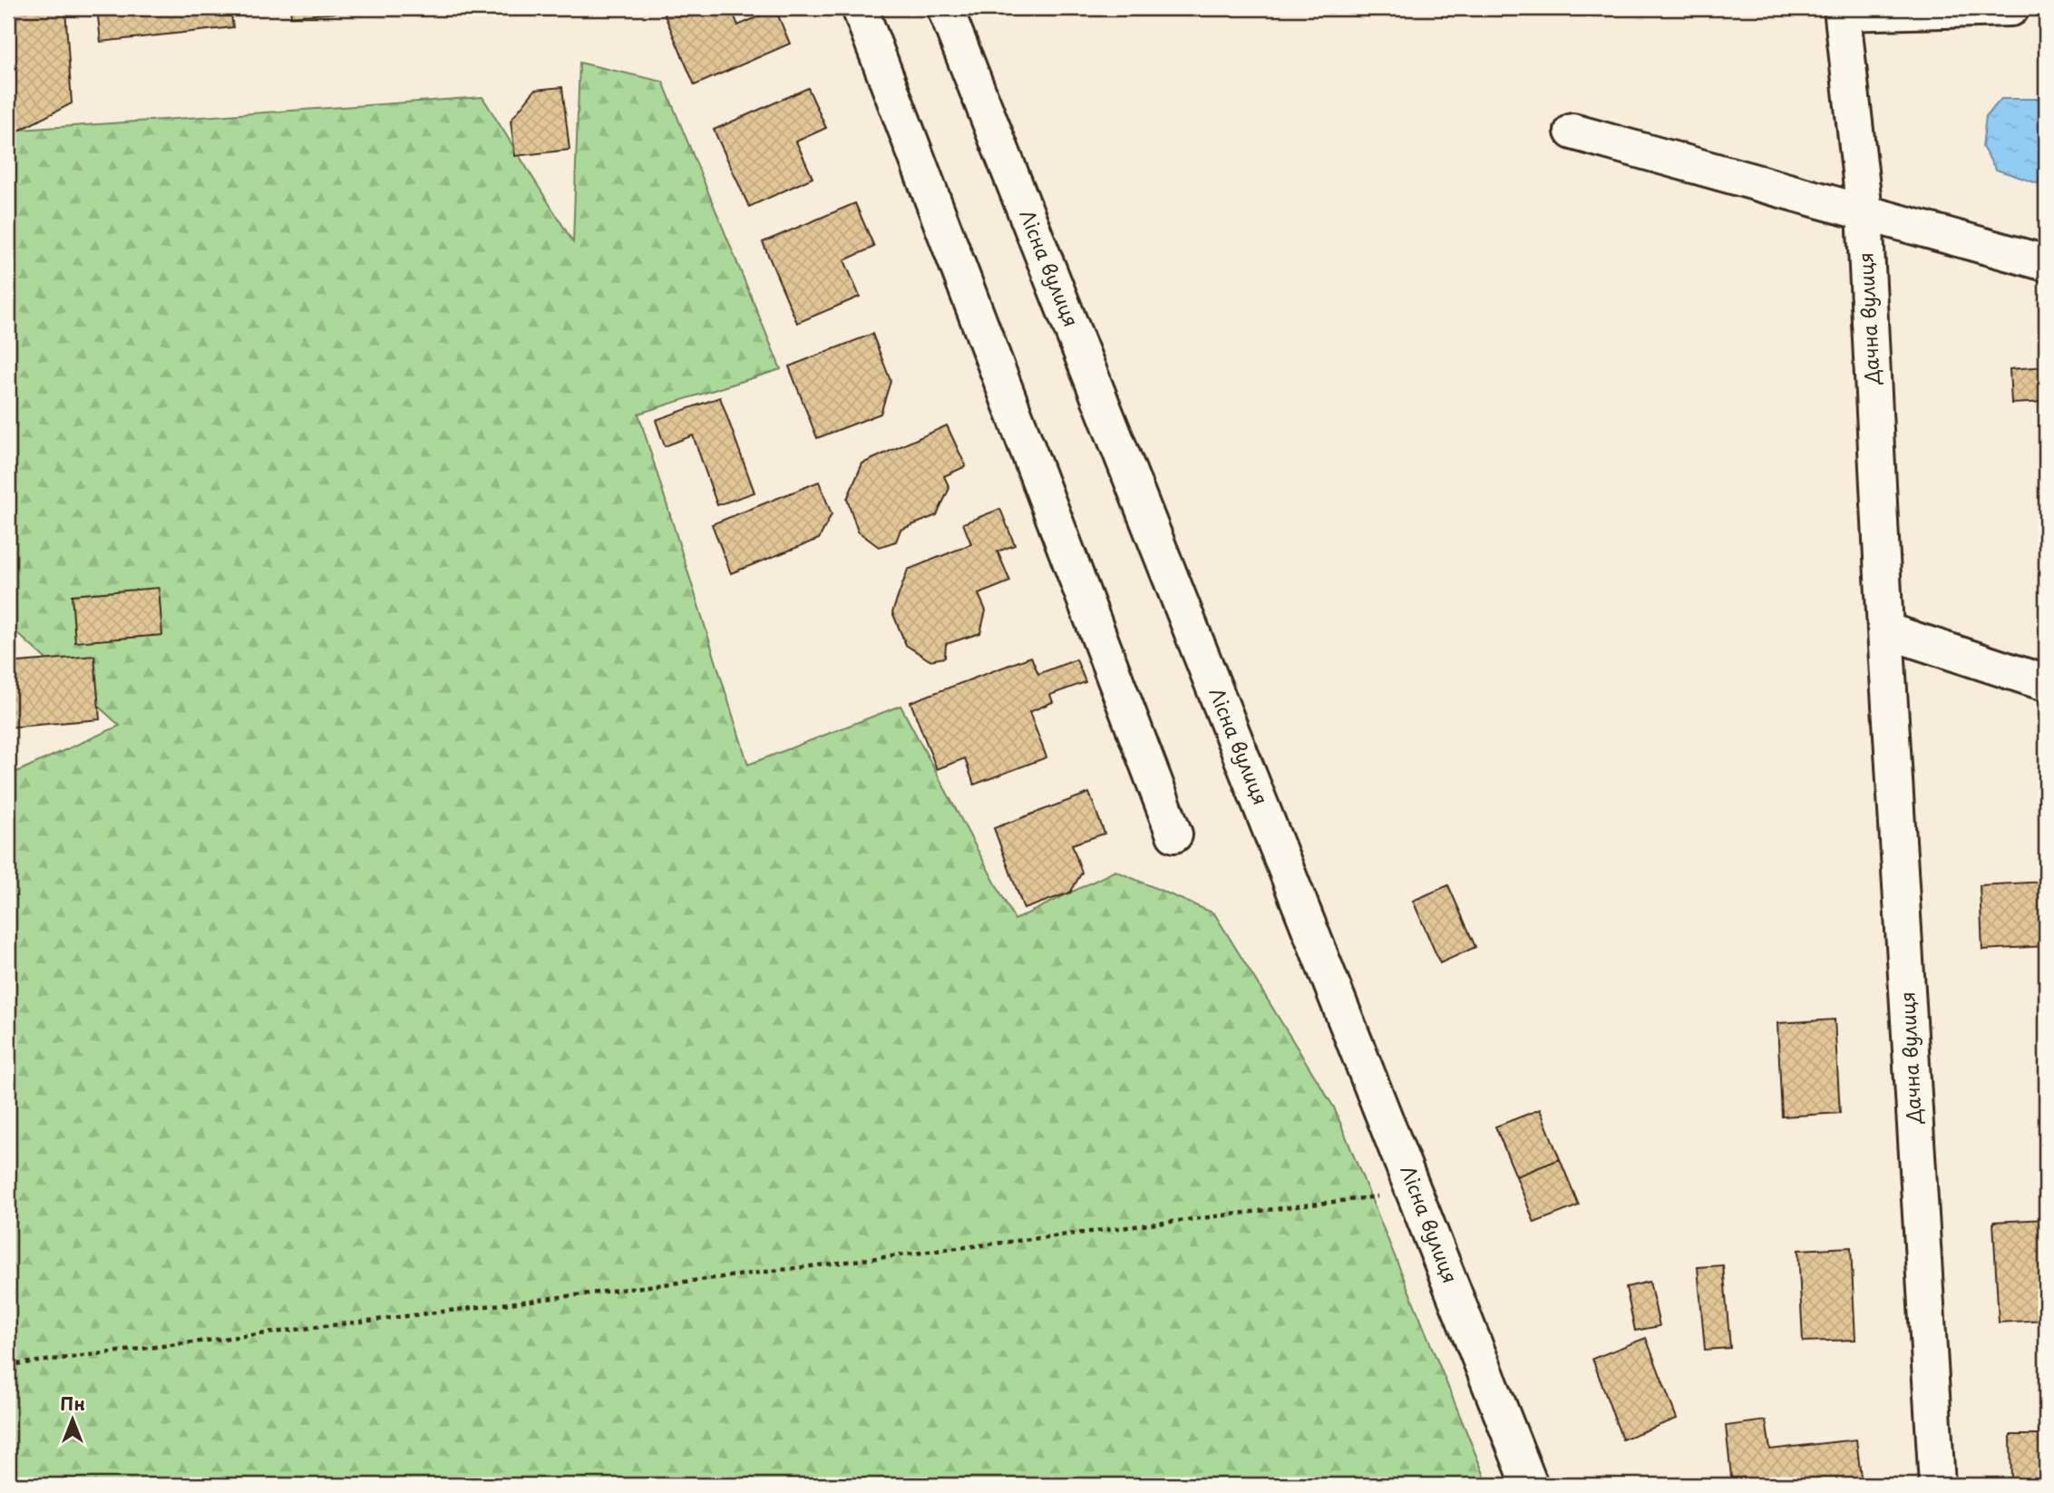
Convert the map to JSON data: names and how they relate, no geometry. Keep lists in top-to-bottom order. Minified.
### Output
{"streets":{"street":["Лісна вулиця","Дачна вулиця"]},"north":"top"}
